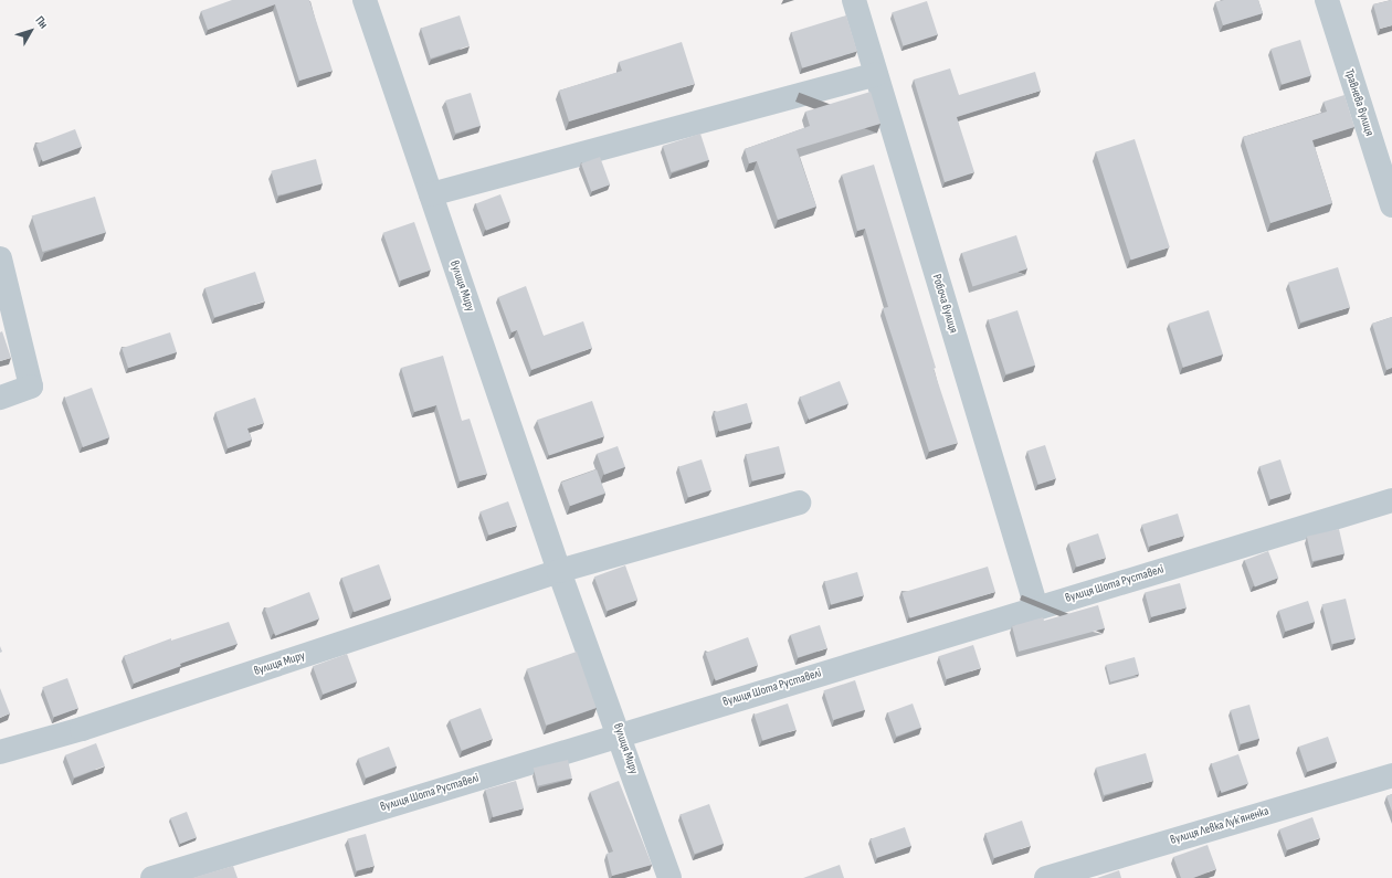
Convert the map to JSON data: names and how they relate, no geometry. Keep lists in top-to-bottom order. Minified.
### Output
{"streets":{"street":["Травнева вулиця","вулиця Миру","Робоча вулиця","вулиця Шота Руставелі","вулиця Левка Лукʼяненка"]},"crossings":[["вулиця Миру","вулиця Шота Руставелі"],["Робоча вулиця","вулиця Шота Руставелі"]],"north":"top right"}
